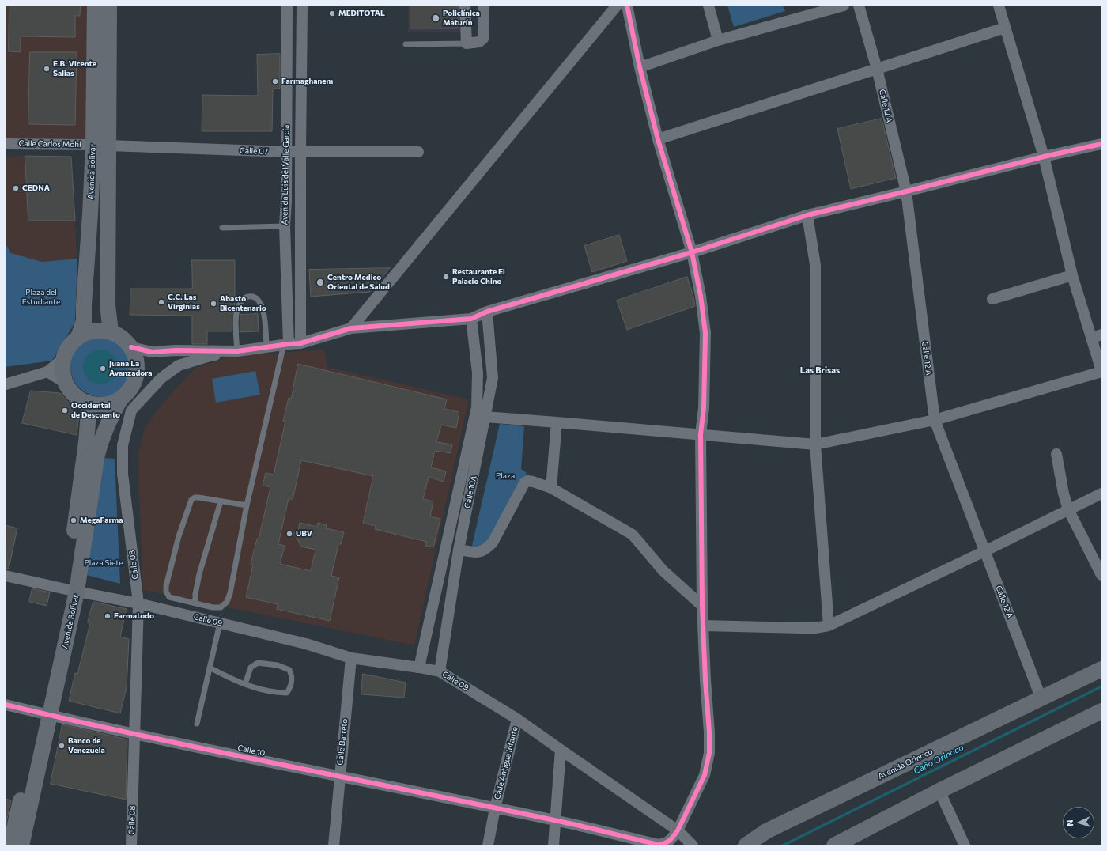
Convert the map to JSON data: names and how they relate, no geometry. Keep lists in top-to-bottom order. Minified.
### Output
{"streets":{"street":["Calle 12 A","Calle Carlos Mohl","Calle 07","Avenida Bolívar","Avenida Luis del Valle García","Calle 10A","Calle 08","Calle 09","Calle Barreto","Calle 10","Calle Antigua Infante","Avenida Orinoco"]},"crossings":[["Calle 12 A","Avenida Orinoco"],["Calle Carlos Mohl","Calle 07"],["Calle Carlos Mohl","Avenida Bolívar"],["Calle 07","Avenida Bolívar"],["Calle 07","Avenida Luis del Valle García"],["Avenida Bolívar","Calle 09"],["Avenida Bolívar","Calle 10"],["Calle 10A","Calle 09"],["Calle 08","Calle 09"],["Calle 08","Calle 10"],["Calle 09","Calle Barreto"],["Calle 09","Calle 10"],["Calle 09","Calle Antigua Infante"],["Calle Barreto","Calle 10"],["Calle 10","Calle Antigua Infante"]],"districts":["Las Brisas"],"water":["Caño Orinoco"],"parks":["Plaza del Estudiante","Plaza","Plaza Siete"],"places":["MEDITOTAL","Policlínica Maturín","E.B. Vicente Salias","Farmaghanem","CEDNA","Restaurante El Palacio Chino","Centro Medico Oriental de Salud","C.C. Las Virginias","Abasto Bicentenario","Juana La Avanzadora","Occidental de Descuento","MegaFarma","UBV","Farmatodo","Banco de Venezuela"],"north":"left"}
